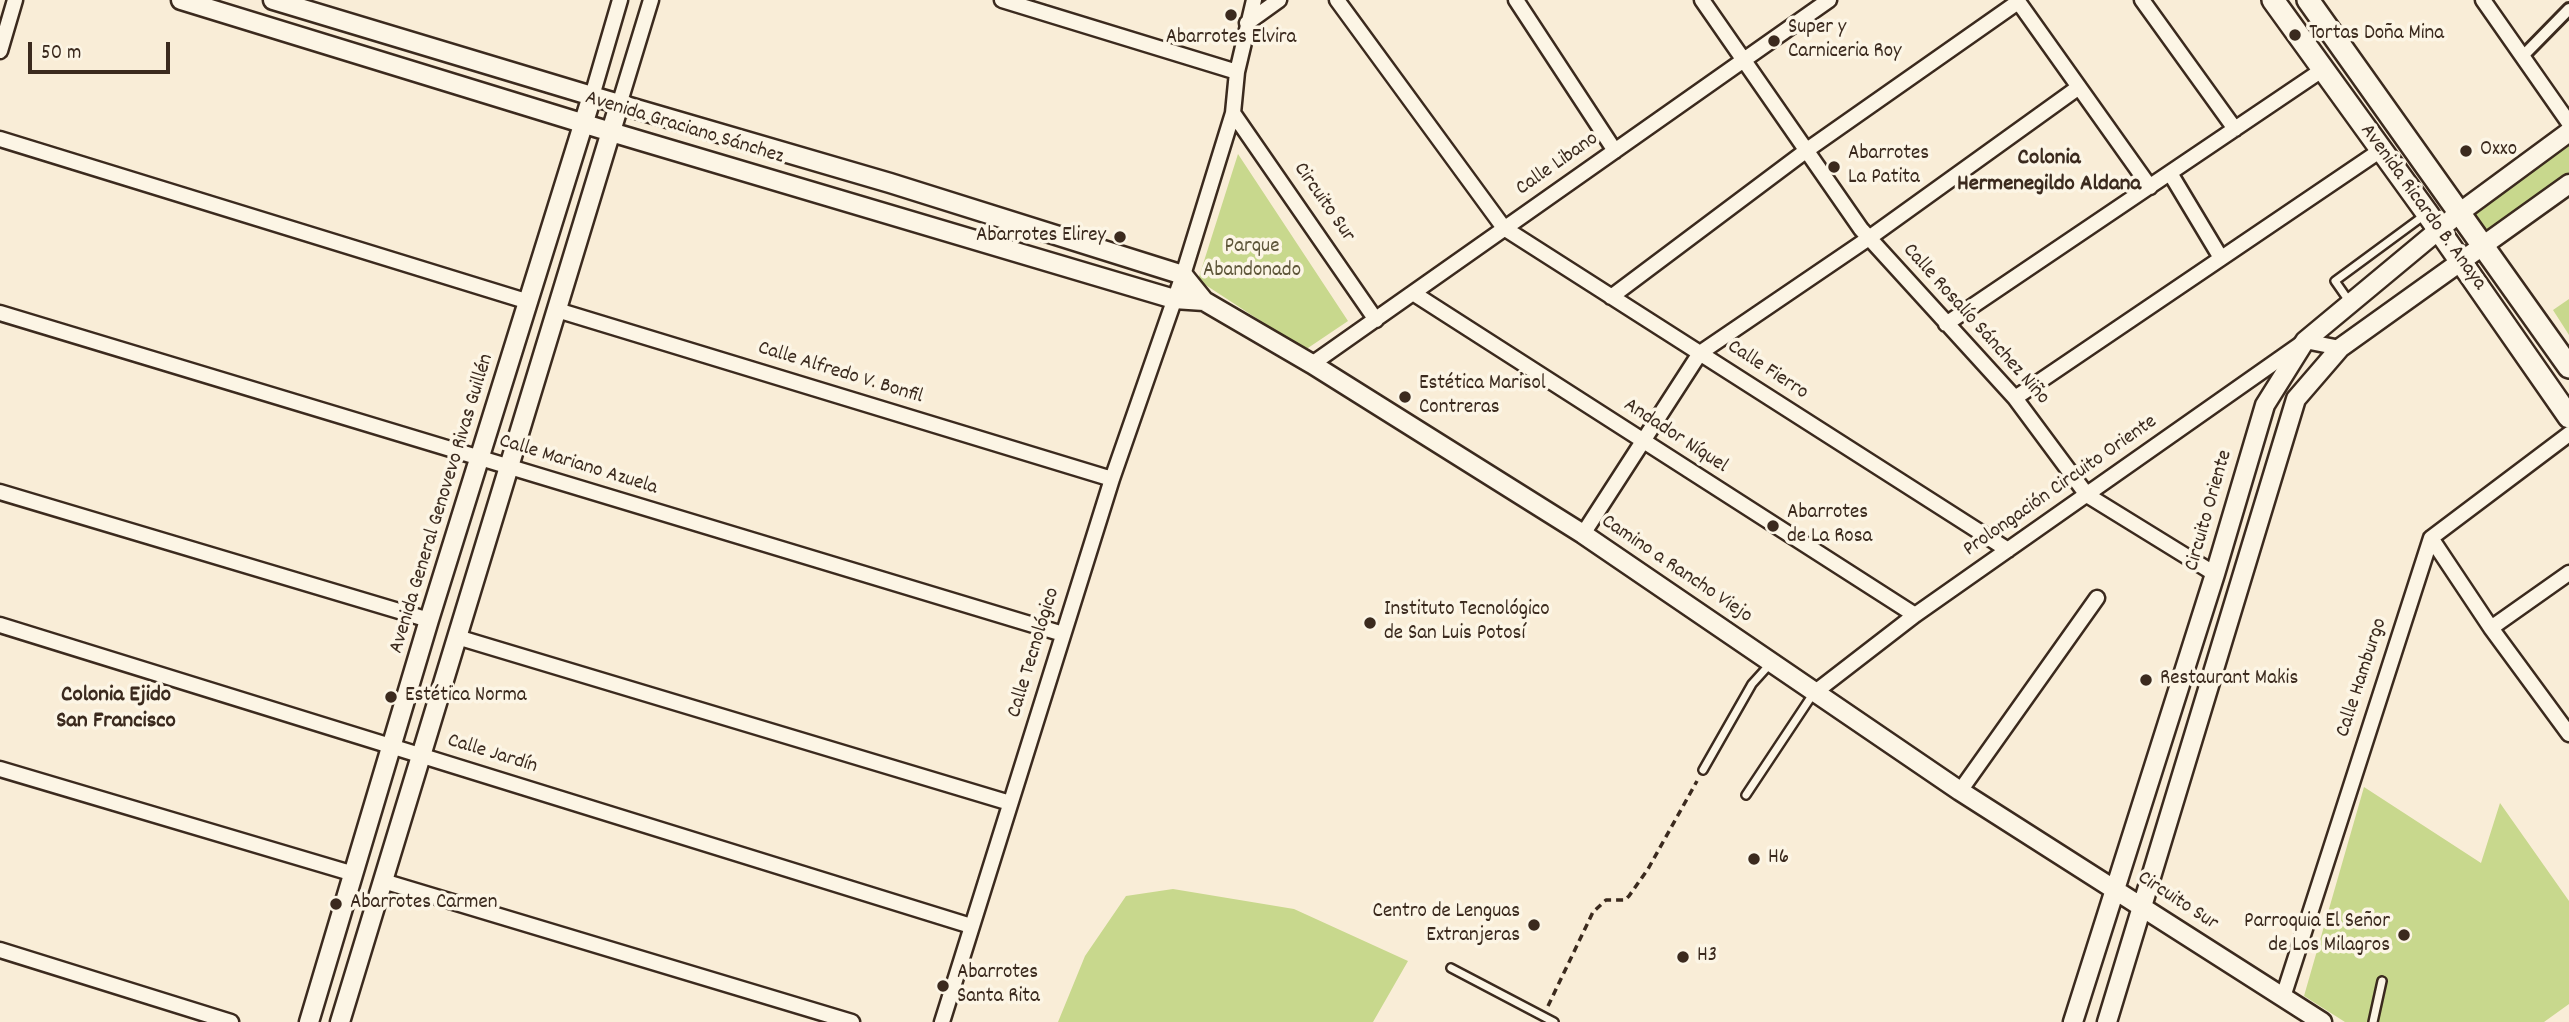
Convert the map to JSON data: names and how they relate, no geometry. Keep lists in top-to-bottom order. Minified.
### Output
{"streets":{"main road":["Avenida Ricardo B. Anaya"],"street":["Avenida Graciano Sánchez","Calle Libano","Circuito Sur","Calle Rosalío Sánchez Niño","Calle Fierro","Calle Alfredo V. Bonfil","Andador Níquel","Calle Mariano Azuela","Prolongación Circuito Oriente","Avenida General Genovevo Rivas Guillén","Circuito Oriente","Camino a Rancho Viejo","Calle Tecnológico","Calle Hamburgo","Calle Jardín"]},"crossings":[["Avenida Graciano Sánchez","Avenida General Genovevo Rivas Guillén"],["Avenida Graciano Sánchez","Camino a Rancho Viejo"],["Avenida Graciano Sánchez","Calle Tecnológico"],["Calle Libano","Circuito Sur"],["Calle Libano","Calle Rosalío Sánchez Niño"],["Calle Libano","Calle Fierro"],["Calle Libano","Andador Níquel"],["Calle Libano","Camino a Rancho Viejo"],["Circuito Sur","Circuito Oriente"],["Circuito Sur","Camino a Rancho Viejo"],["Circuito Sur","Calle Tecnológico"],["Circuito Sur","Calle Hamburgo"],["Avenida Ricardo B. Anaya","Circuito Oriente"],["Calle Rosalío Sánchez Niño","Prolongación Circuito Oriente"],["Calle Rosalío Sánchez Niño","Circuito Oriente"],["Calle Fierro","Prolongación Circuito Oriente"],["Calle Alfredo V. Bonfil","Calle Tecnológico"],["Andador Níquel","Prolongación Circuito Oriente"],["Calle Mariano Azuela","Avenida General Genovevo Rivas Guillén"],["Calle Mariano Azuela","Calle Tecnológico"],["Prolongación Circuito Oriente","Circuito Oriente"],["Prolongación Circuito Oriente","Camino a Rancho Viejo"],["Avenida General Genovevo Rivas Guillén","Calle Jardín"],["Circuito Oriente","Camino a Rancho Viejo"],["Camino a Rancho Viejo","Calle Tecnológico"],["Calle Tecnológico","Calle Jardín"]],"districts":["Colonia Hermenegildo Aldana","Colonia Ejido San Francisco"],"parks":["Parque Abandonado"],"places":["Abarrotes Elvira","Tortas Doña Mina","Super y Carniceria Roy","Oxxo","Abarrotes La Patita","Abarrotes Elirey","Estética Marisol Contreras","Abarrotes de La Rosa","Instituto Tecnológico de San Luis Potosí","Restaurant Makis","Estética Norma","H6","Abarrotes Carmen","Centro de Lenguas Extranjeras","Parroquia El Señor de Los Milagros","H3","Abarrotes Santa Rita"],"scale_bar":"50 m"}
